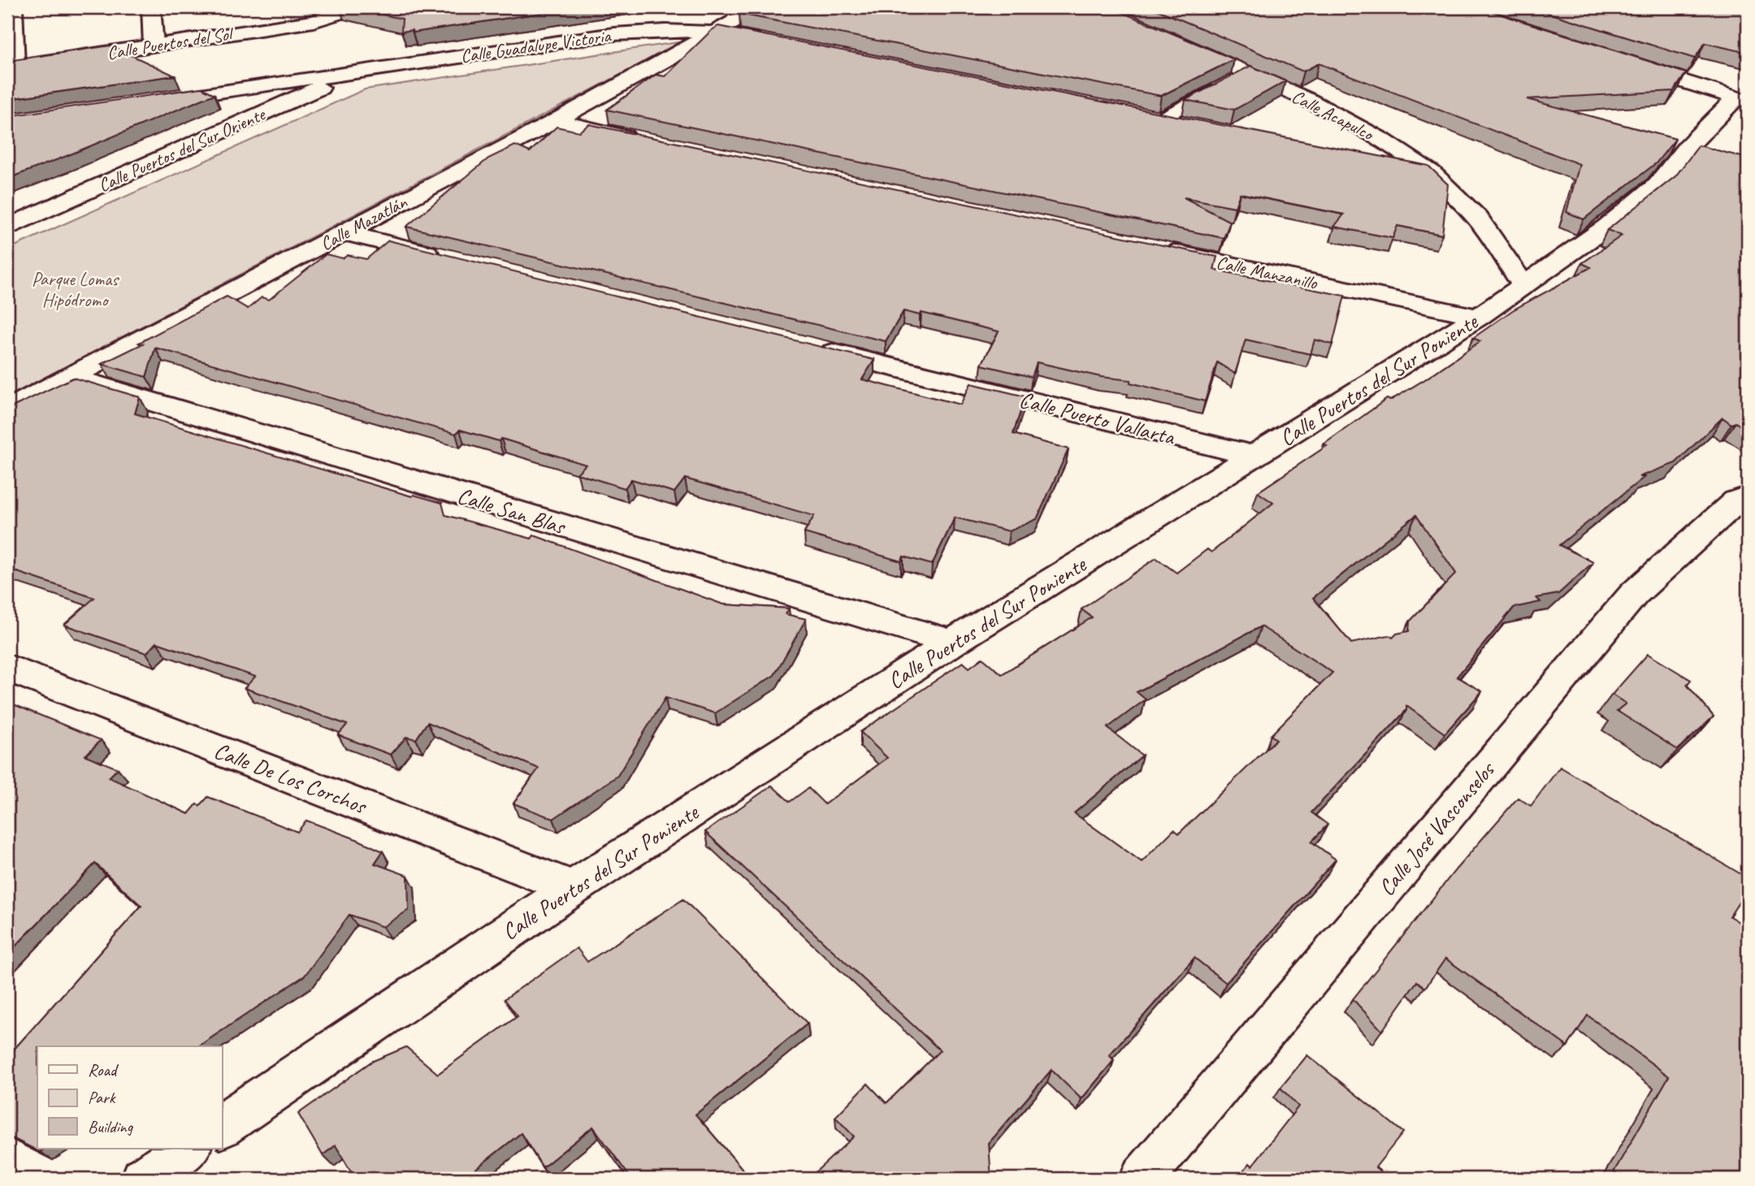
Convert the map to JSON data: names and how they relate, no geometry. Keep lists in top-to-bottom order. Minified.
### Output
{"streets":{"street":["Calle Puertos del Sol","Calle Guadalupe Victoria","Calle Acapulco","Calle Puertos del Sur Oriente","Calle Mazatlán","Calle Manzanillo","Calle Puertos del Sur Poniente","Calle Puerto Vallarta","Calle San Blas","Calle De Los Corchos","Calle José Vasconselos"]},"crossings":[["Calle Guadalupe Victoria","Calle Puertos del Sur Oriente"],["Calle Guadalupe Victoria","Calle Mazatlán"],["Calle Acapulco","Calle Puertos del Sur Poniente"],["Calle Mazatlán","Calle San Blas"],["Calle Manzanillo","Calle Puertos del Sur Poniente"],["Calle Puertos del Sur Poniente","Calle Puerto Vallarta"],["Calle Puertos del Sur Poniente","Calle San Blas"],["Calle Puertos del Sur Poniente","Calle De Los Corchos"]],"parks":["Parque Lomas Hipódromo"],"legend":["Road","Park","Building"]}
